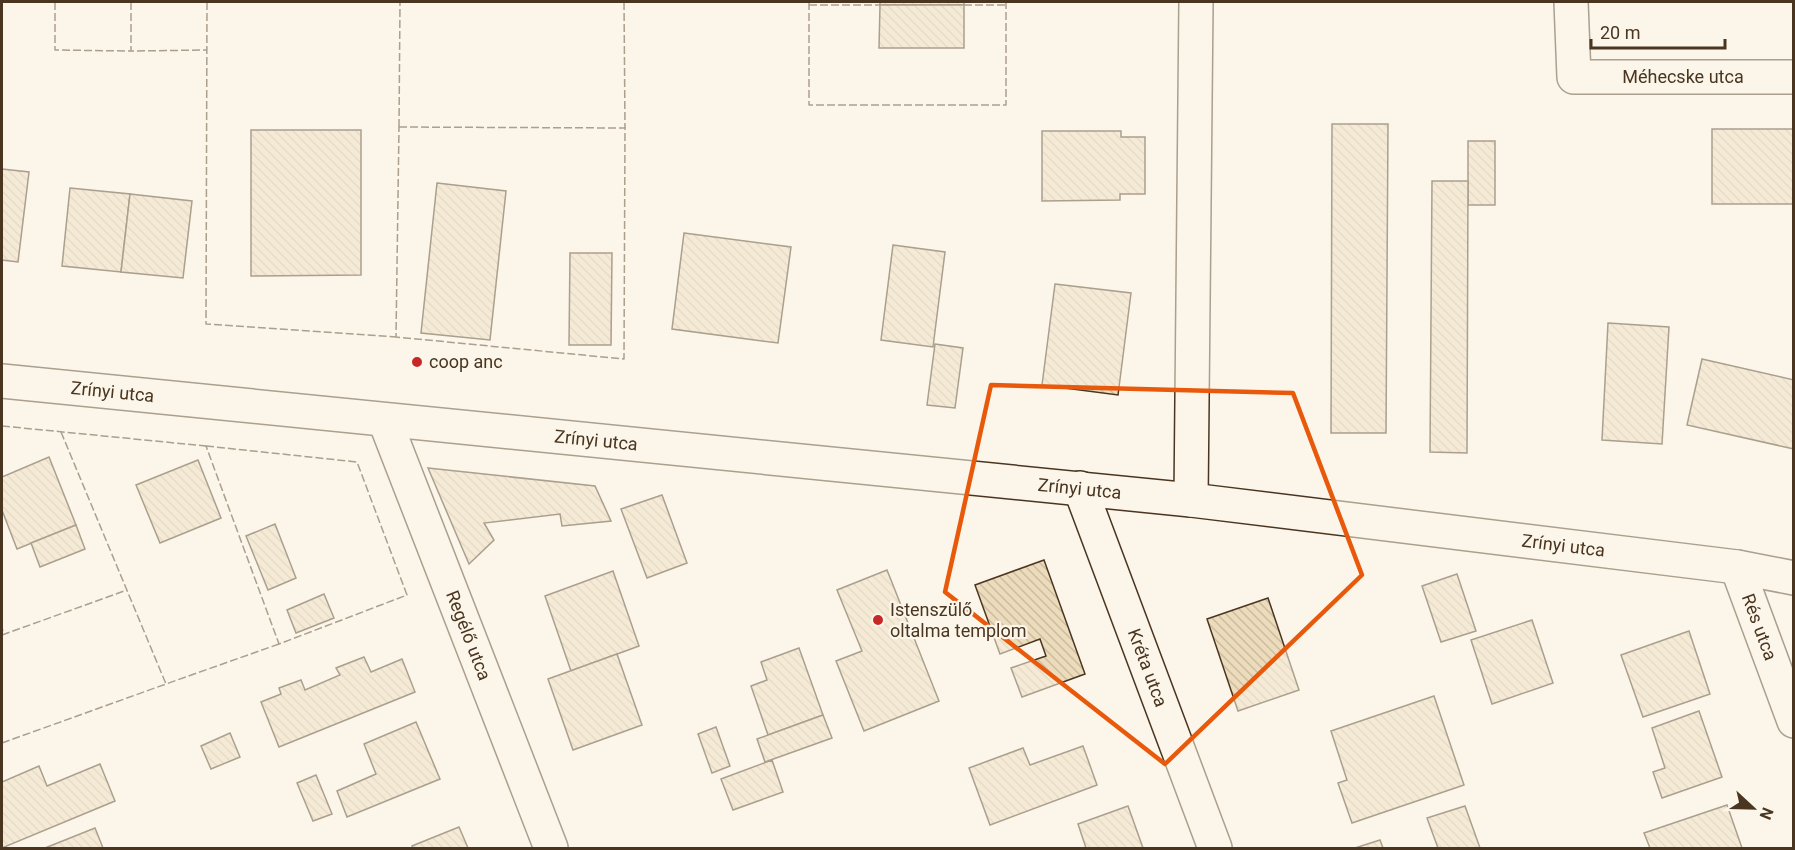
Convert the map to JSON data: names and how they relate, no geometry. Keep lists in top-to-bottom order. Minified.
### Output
{"streets":{"street":["Méhecske utca","Zrínyi utca","Rés utca","Regélő utca","Kréta utca"]},"crossings":[["Zrínyi utca","Rés utca"],["Zrínyi utca","Regélő utca"],["Zrínyi utca","Kréta utca"]],"places":["coop anc","Istenszülő oltalma templom"],"scale_bar":"20 m","north":"right"}
